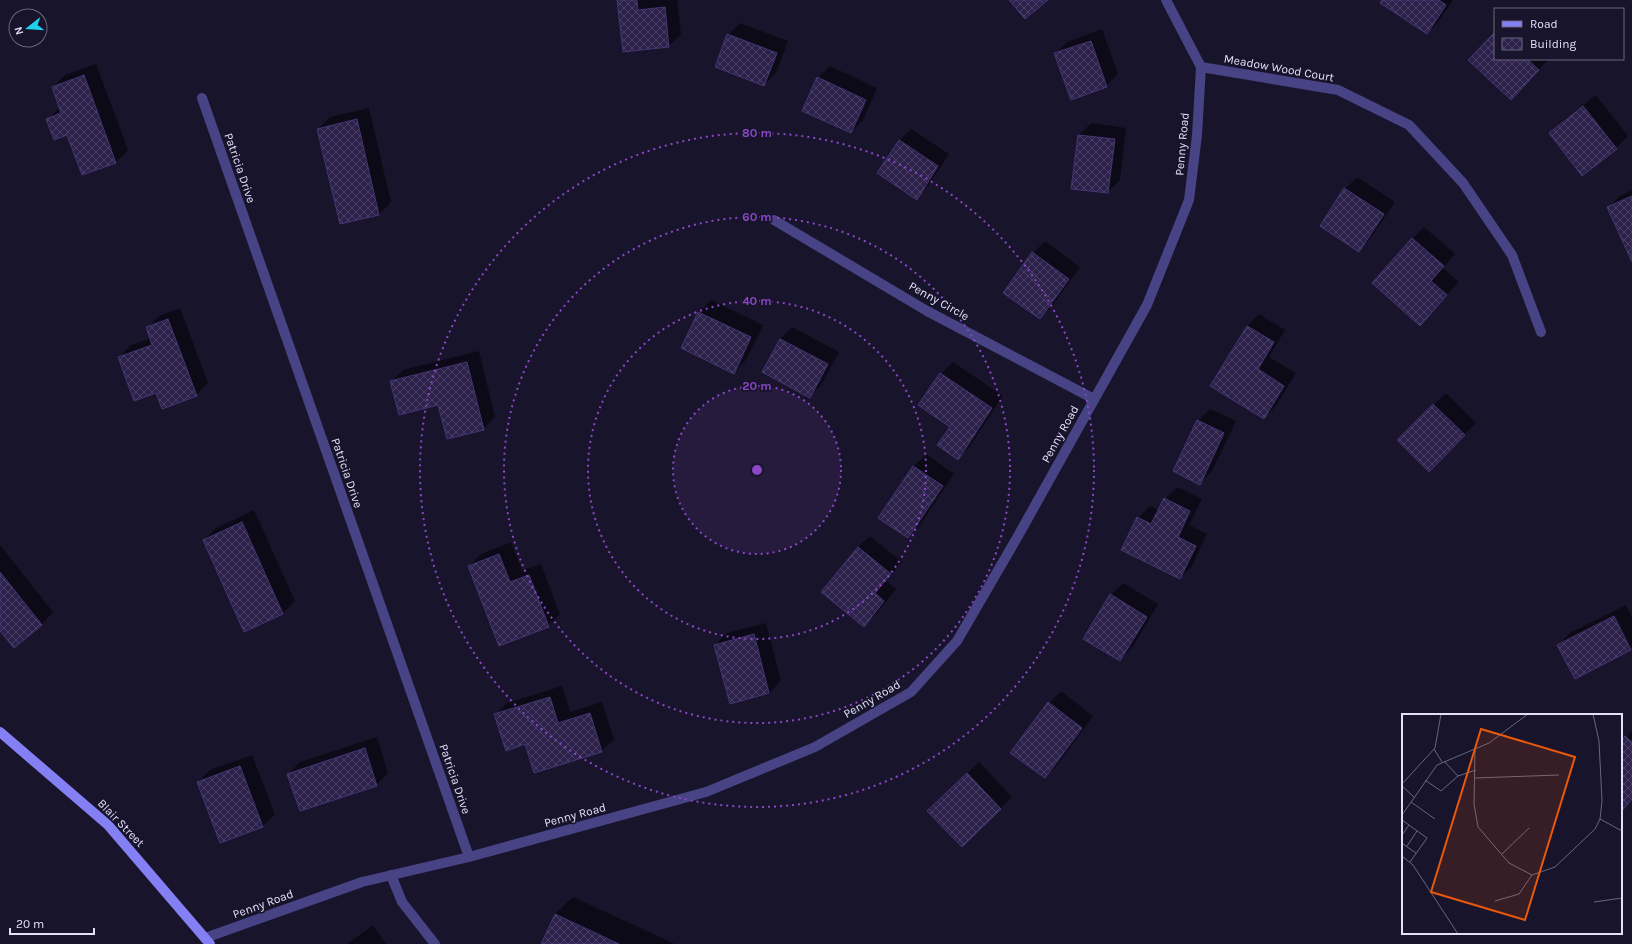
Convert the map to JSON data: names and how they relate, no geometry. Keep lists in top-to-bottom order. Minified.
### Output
{"streets":{"street":["Meadow Wood Court","Penny Road","Patricia Drive","Penny Circle","Blair Street"]},"crossings":[["Meadow Wood Court","Penny Road"],["Penny Road","Patricia Drive"],["Penny Road","Penny Circle"],["Penny Road","Blair Street"]],"legend":["Road","Building"],"scale_bar":"20 m","north":"left","rings":["80 m","60 m","40 m","20 m"]}
